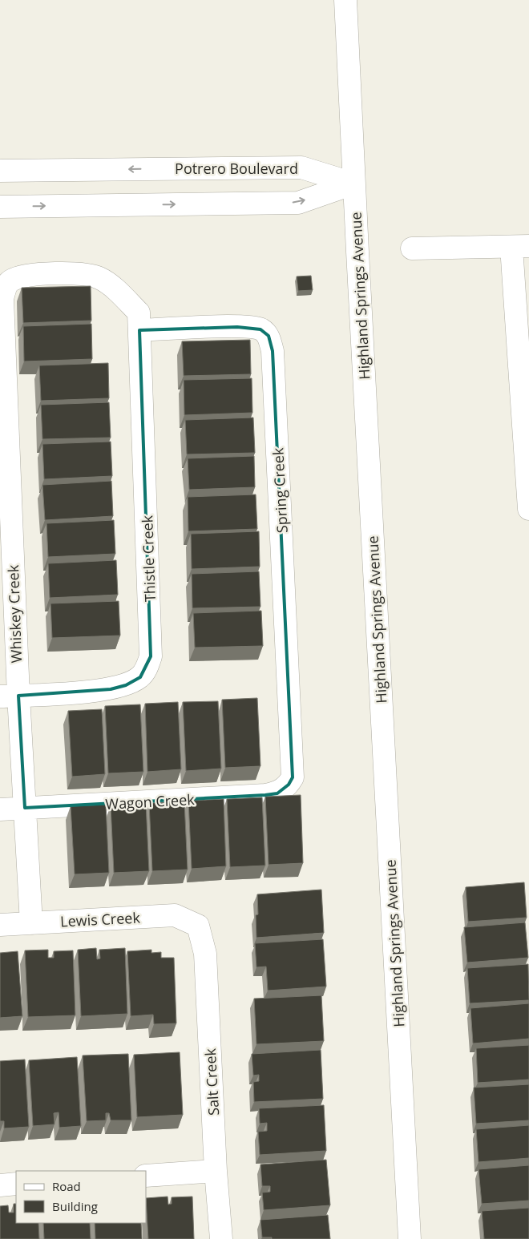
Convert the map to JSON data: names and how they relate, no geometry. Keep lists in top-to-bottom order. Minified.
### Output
{"streets":{"street":["Potrero Boulevard","Highland Springs Avenue","Spring Creek","Thistle Creek","Whiskey Creek","Wagon Creek","Lewis Creek","Salt Creek"]},"crossings":[["Potrero Boulevard","Highland Springs Avenue"],["Spring Creek","Thistle Creek"],["Spring Creek","Whiskey Creek"],["Spring Creek","Wagon Creek"],["Thistle Creek","Whiskey Creek"],["Whiskey Creek","Wagon Creek"],["Whiskey Creek","Lewis Creek"],["Lewis Creek","Salt Creek"]],"legend":["Road","Building"]}
